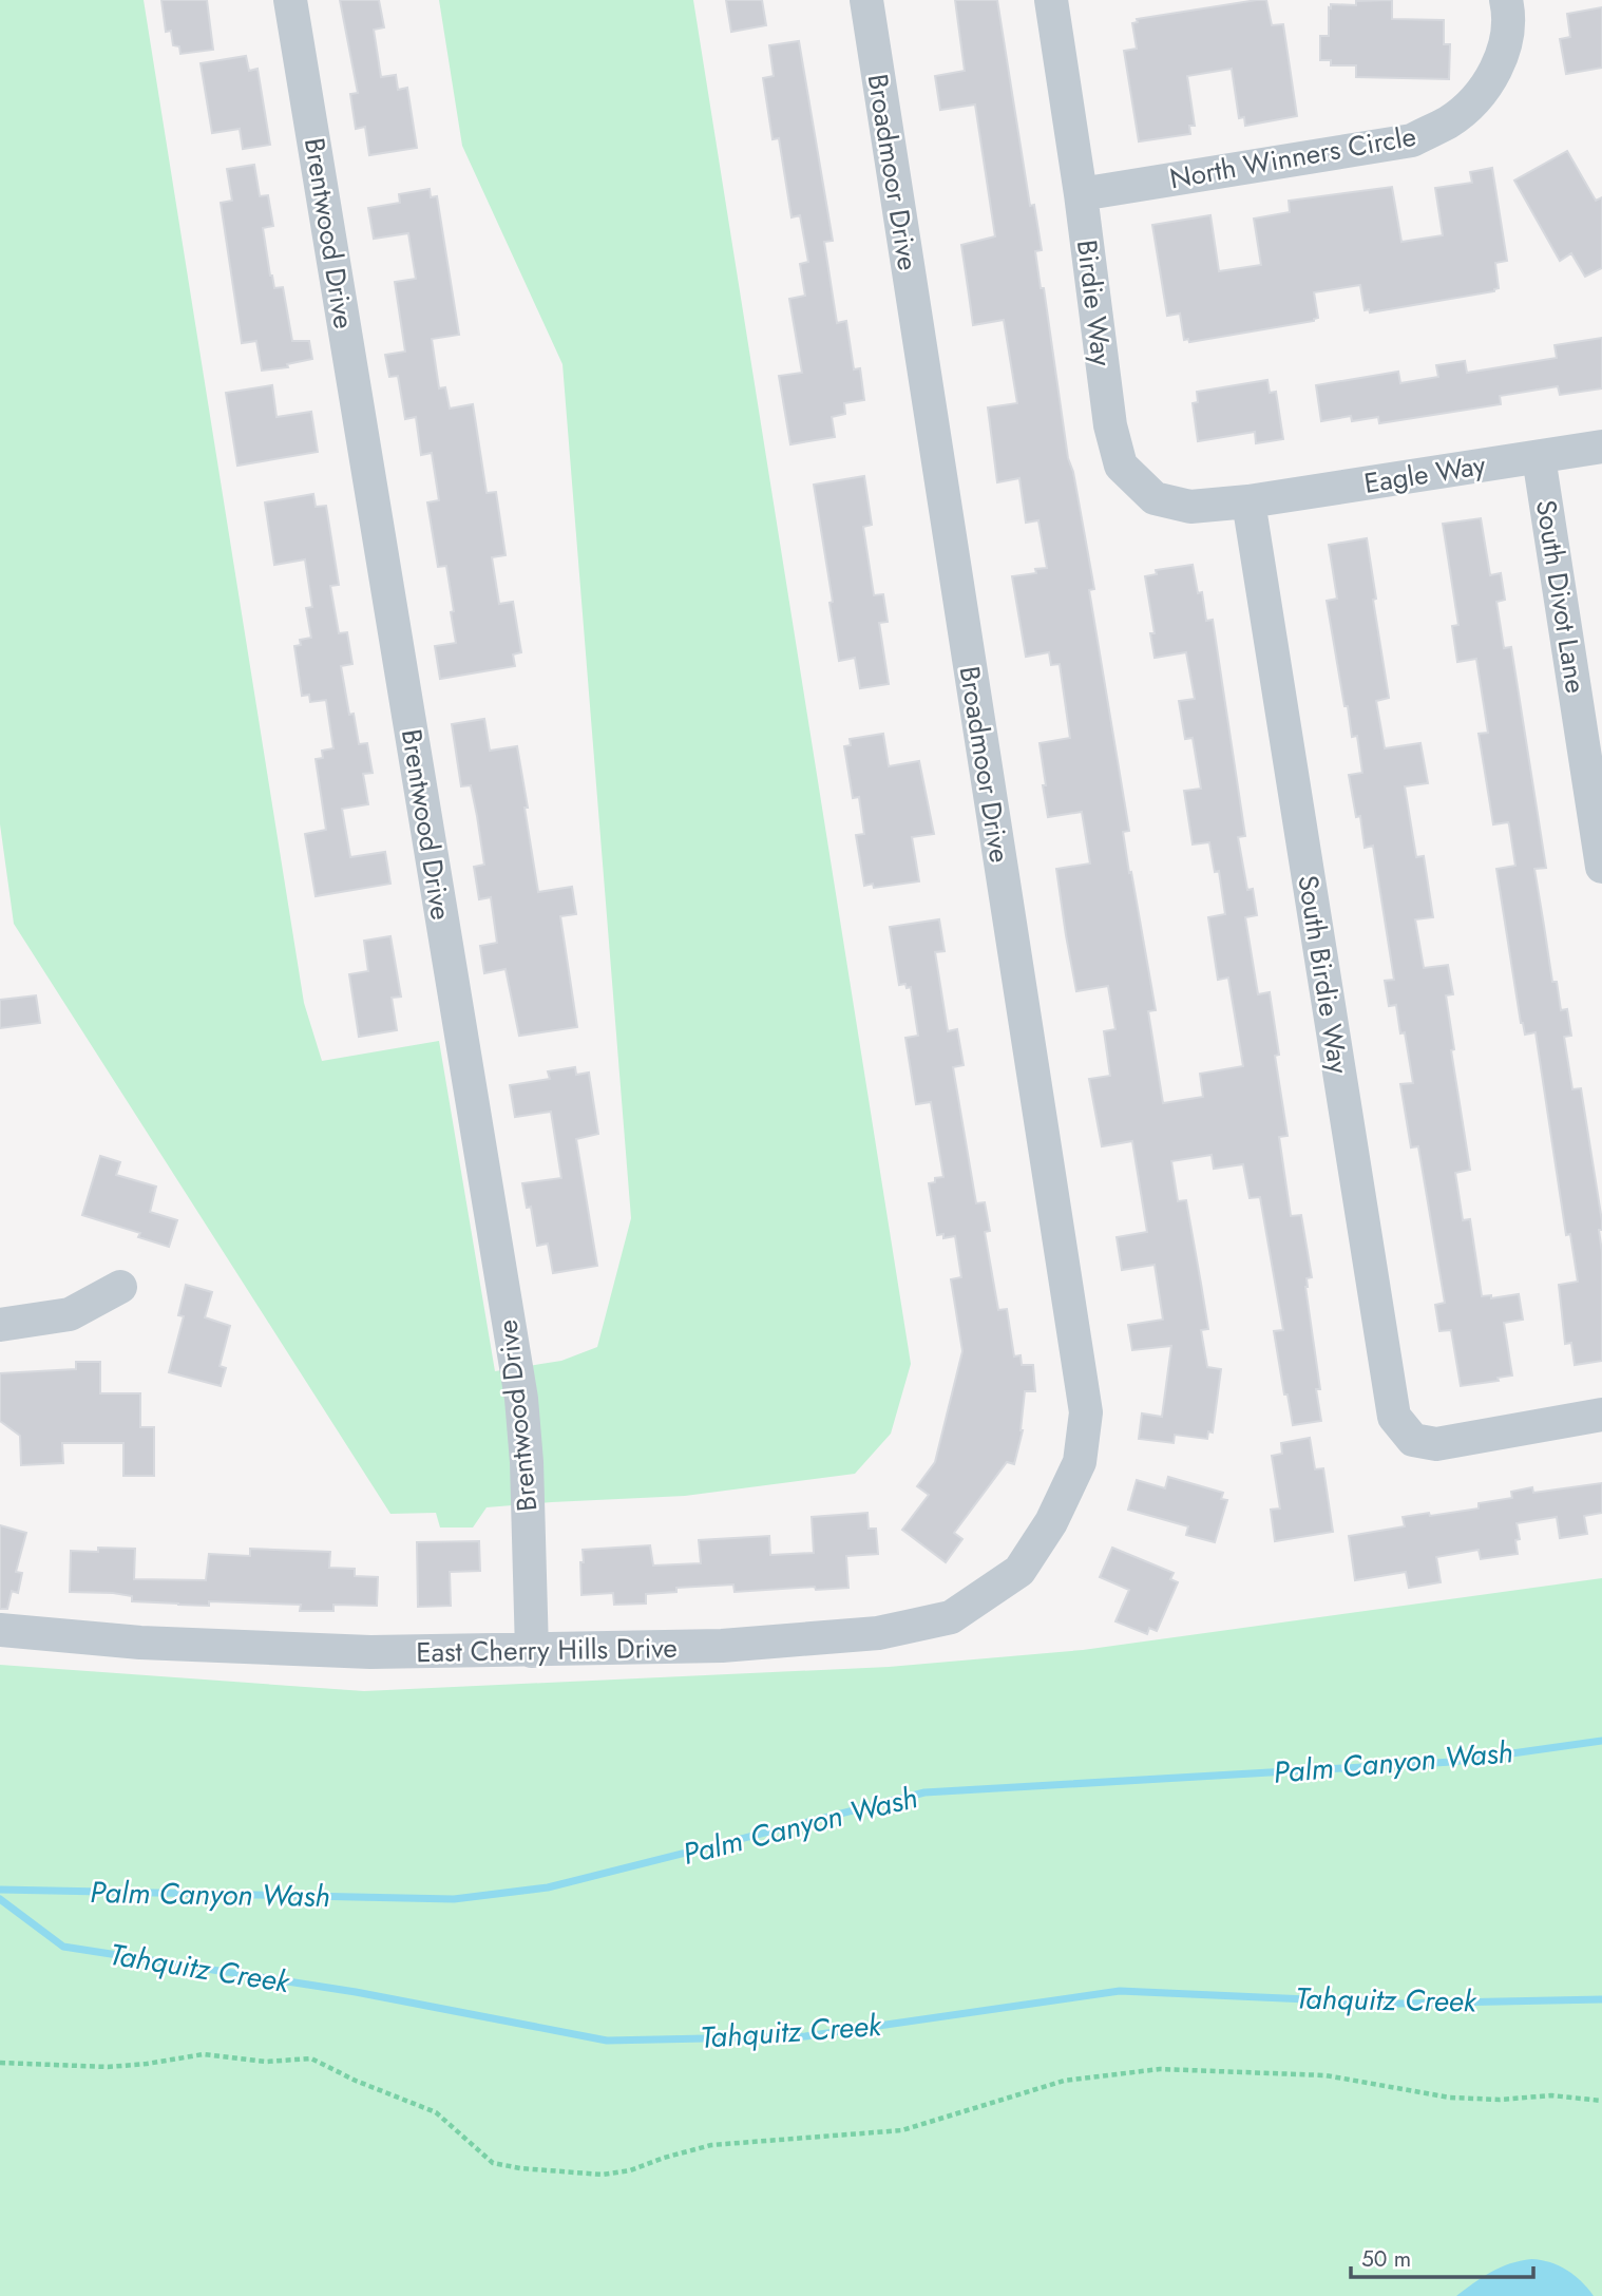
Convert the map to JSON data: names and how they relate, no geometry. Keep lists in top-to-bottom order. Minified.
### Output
{"streets":{"street":["North Winners Circle","Broadmoor Drive","Brentwood Drive","Birdie Way","Eagle Way","South Divot Lane","South Birdie Way","East Cherry Hills Drive"]},"crossings":[["North Winners Circle","Birdie Way"],["Broadmoor Drive","East Cherry Hills Drive"],["Brentwood Drive","East Cherry Hills Drive"],["Birdie Way","Eagle Way"],["Birdie Way","South Birdie Way"],["Eagle Way","South Divot Lane"],["Eagle Way","South Birdie Way"]],"water":["Palm Canyon Wash","Tahquitz Creek"],"scale_bar":"50 m"}
